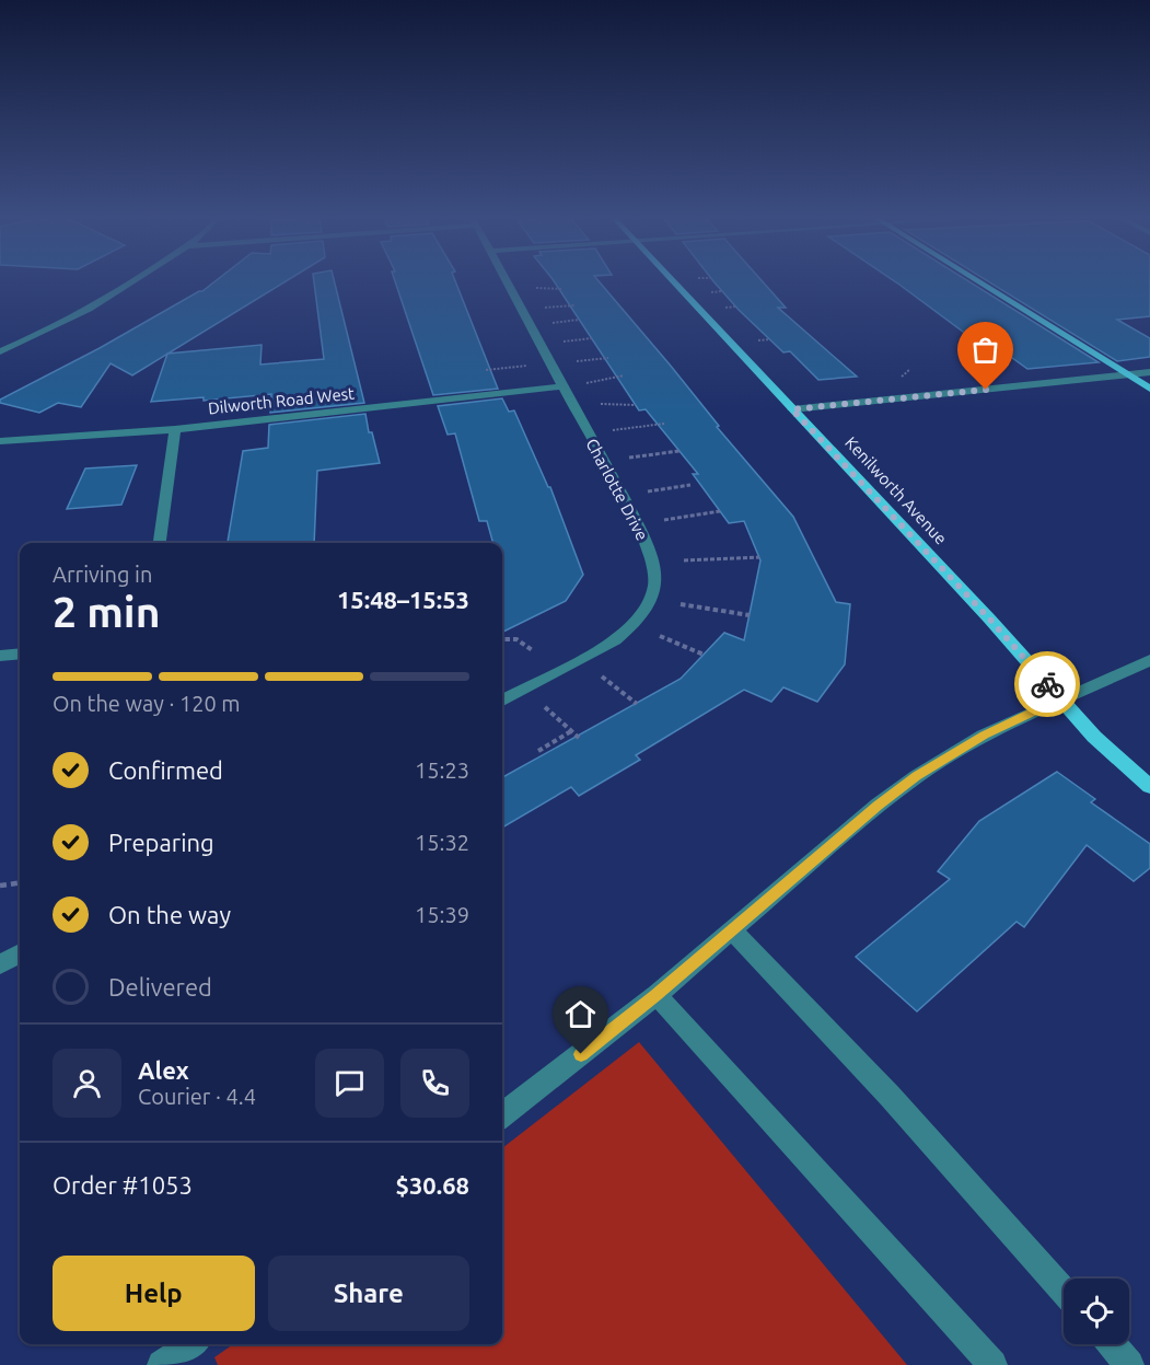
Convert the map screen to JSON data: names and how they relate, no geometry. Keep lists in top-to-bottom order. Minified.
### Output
{"streets":{"main road":["Kenilworth Avenue"],"street":["Dilworth Road West","Charlotte Drive"]},"crossings":[["Dilworth Road West","Charlotte Drive"]],"page":{"heading":["2 min","Arriving in","15:48–15:53"],"panel":["Alex","Courier · 4.4","Order #1053","$30.68"],"bar":"On the way · 120 m","list":[["Confirmed","15:23"],["Preparing","15:32"],["On the way","15:39"],"Delivered"],"buttons":["Help","Share"]}}
